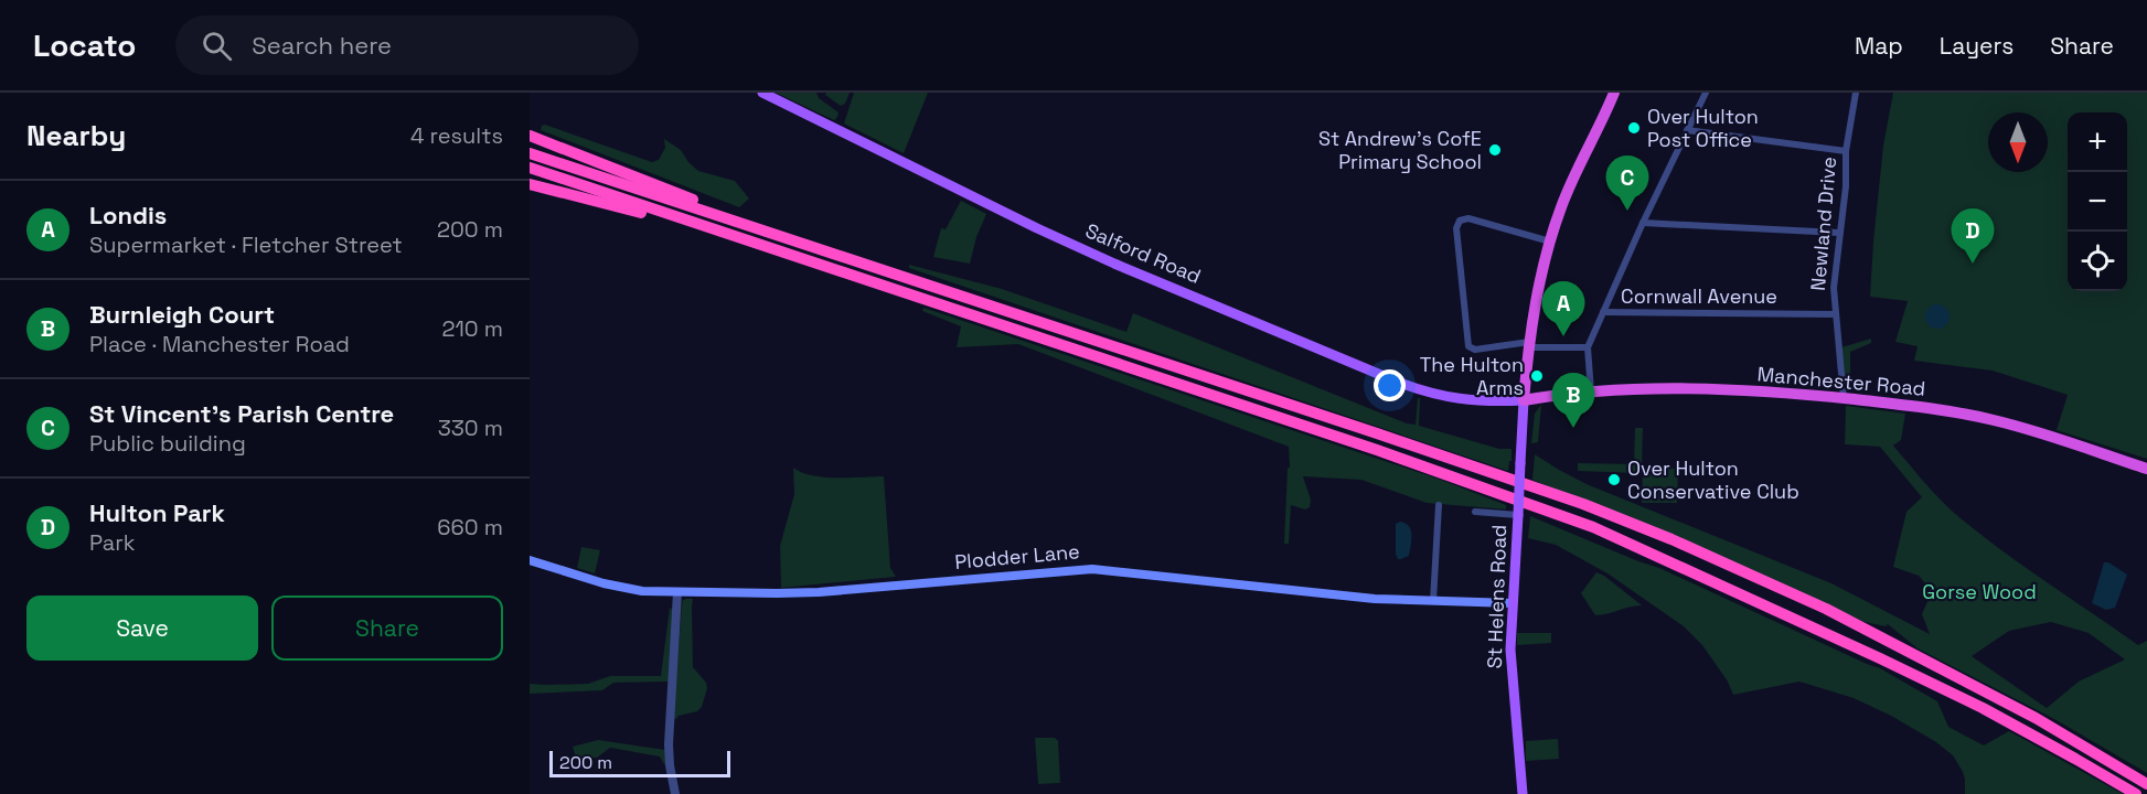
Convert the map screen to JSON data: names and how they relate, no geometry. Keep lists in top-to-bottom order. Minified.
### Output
{"streets":{"highway":["Manchester Road"],"main road":["Salford Road","Plodder Lane","St Helens Road"],"street":["Newland Drive","Cornwall Avenue"]},"crossings":[["Newland Drive","Cornwall Avenue"],["Newland Drive","Manchester Road"],["Salford Road","Manchester Road"],["Salford Road","St Helens Road"],["Manchester Road","St Helens Road"],["Plodder Lane","St Helens Road"]],"parks":["Gorse Wood"],"places":["Over Hulton Post Office","St Andrew's CofE Primary School","The Hulton Arms","Over Hulton Conservative Club"],"scale_bar":"200 m","north":"bottom","page":{"header":"Locato","search":"Search here","nav":["Map","Layers","Share"],"heading":["Nearby","4 results"],"map_buttons":["+","−"],"pins":["C","D","A","B"],"list":[{"mark":"A","name":"Londis","note":"Supermarket · Fletcher Street","value":"200 m"},{"mark":"B","name":"Burnleigh Court","note":"Place · Manchester Road","value":"210 m"},{"mark":"C","name":"St Vincent's Parish Centre","note":"Public building","value":"330 m"},{"mark":"D","name":"Hulton Park","note":"Park","value":"660 m"}],"buttons":["Save","Share"],"scale":"200 m"}}
